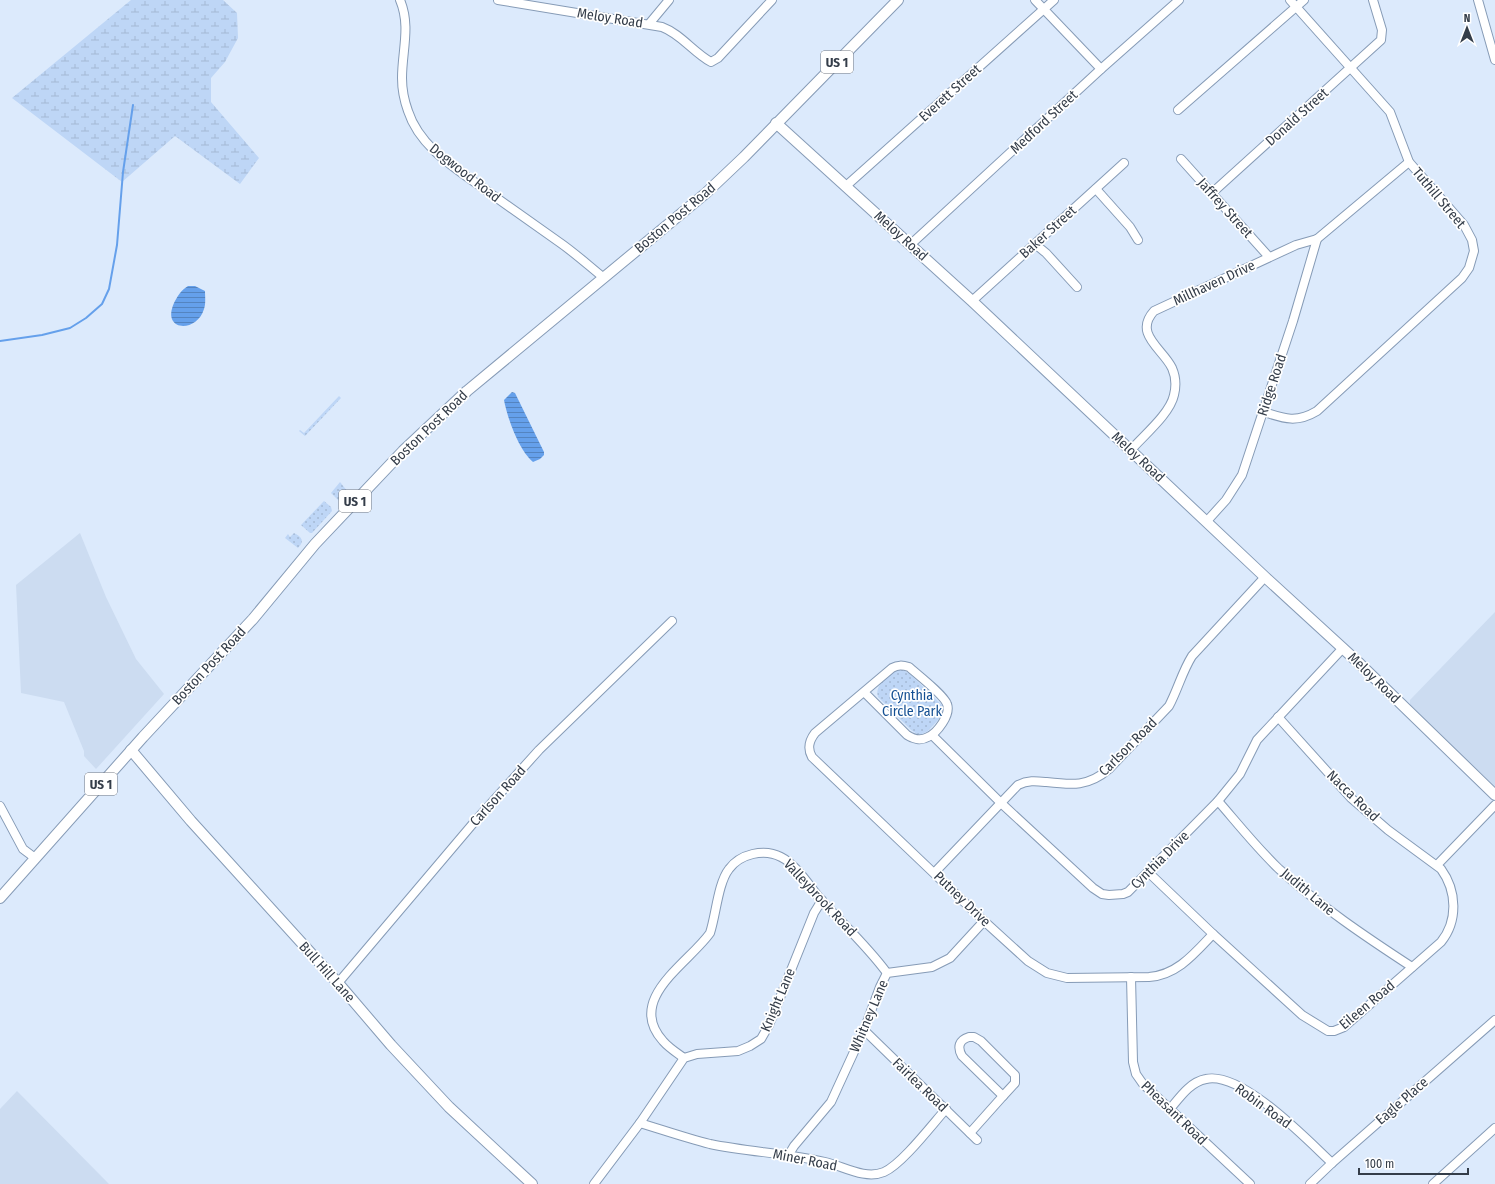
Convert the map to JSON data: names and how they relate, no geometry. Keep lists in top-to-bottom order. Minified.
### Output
{"streets":{"main road":["Meloy Road","US 1","Boston Post Road","Bull Hill Lane"],"street":["Everett Street","Donald Street","Medford Street","Dogwood Road","Tuthill Street","Jaffrey Street","Baker Street","Millhaven Drive","Ridge Road","Carlson Road","Nacca Road","Cynthia Drive","Judith Lane","Valleybrook Road","Putney Drive","Knight Lane","Eileen Road","Whitney Lane","Fairlea Road","Eagle Place","Robin Road","Pheasant Road","Miner Road"]},"crossings":[["Meloy Road","Everett Street"],["Meloy Road","Medford Street"],["Meloy Road","Boston Post Road"],["Meloy Road","Baker Street"],["Meloy Road","Millhaven Drive"],["Meloy Road","Ridge Road"],["Meloy Road","Carlson Road"],["Meloy Road","Cynthia Drive"],["Donald Street","Tuthill Street"],["Donald Street","Jaffrey Street"],["Dogwood Road","Boston Post Road"],["Tuthill Street","Millhaven Drive"],["Tuthill Street","Ridge Road"],["Jaffrey Street","Millhaven Drive"],["Boston Post Road","Bull Hill Lane"],["Millhaven Drive","Ridge Road"],["Carlson Road","Cynthia Drive"],["Carlson Road","Putney Drive"],["Carlson Road","Bull Hill Lane"],["Nacca Road","Cynthia Drive"],["Nacca Road","Eileen Road"],["Cynthia Drive","Judith Lane"],["Cynthia Drive","Putney Drive"],["Cynthia Drive","Eileen Road"],["Judith Lane","Eileen Road"],["Valleybrook Road","Knight Lane"],["Valleybrook Road","Whitney Lane"],["Putney Drive","Eileen Road"],["Putney Drive","Whitney Lane"],["Putney Drive","Pheasant Road"],["Whitney Lane","Fairlea Road"],["Whitney Lane","Miner Road"],["Fairlea Road","Miner Road"],["Eagle Place","Robin Road"],["Robin Road","Pheasant Road"]],"parks":["Cynthia Circle Park"],"scale_bar":"100 m","north":"top"}
